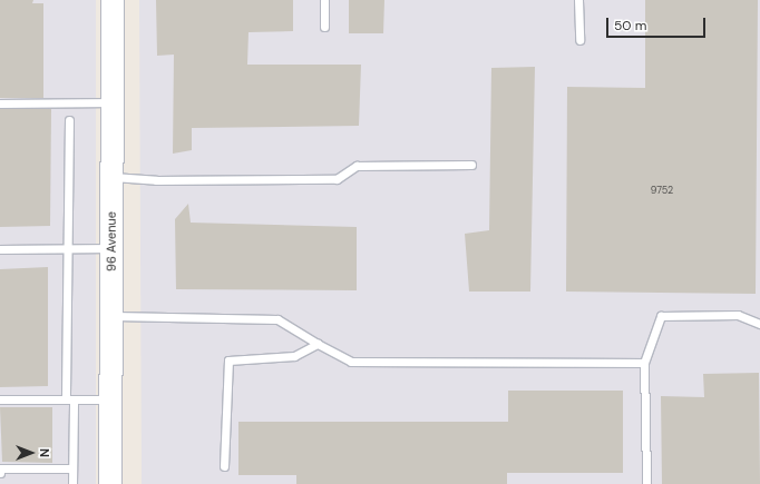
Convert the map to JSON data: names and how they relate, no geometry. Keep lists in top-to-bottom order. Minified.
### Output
{"streets":{"main road":["96 Avenue"]},"house_numbers":["9752"],"scale_bar":"50 m","north":"right"}
